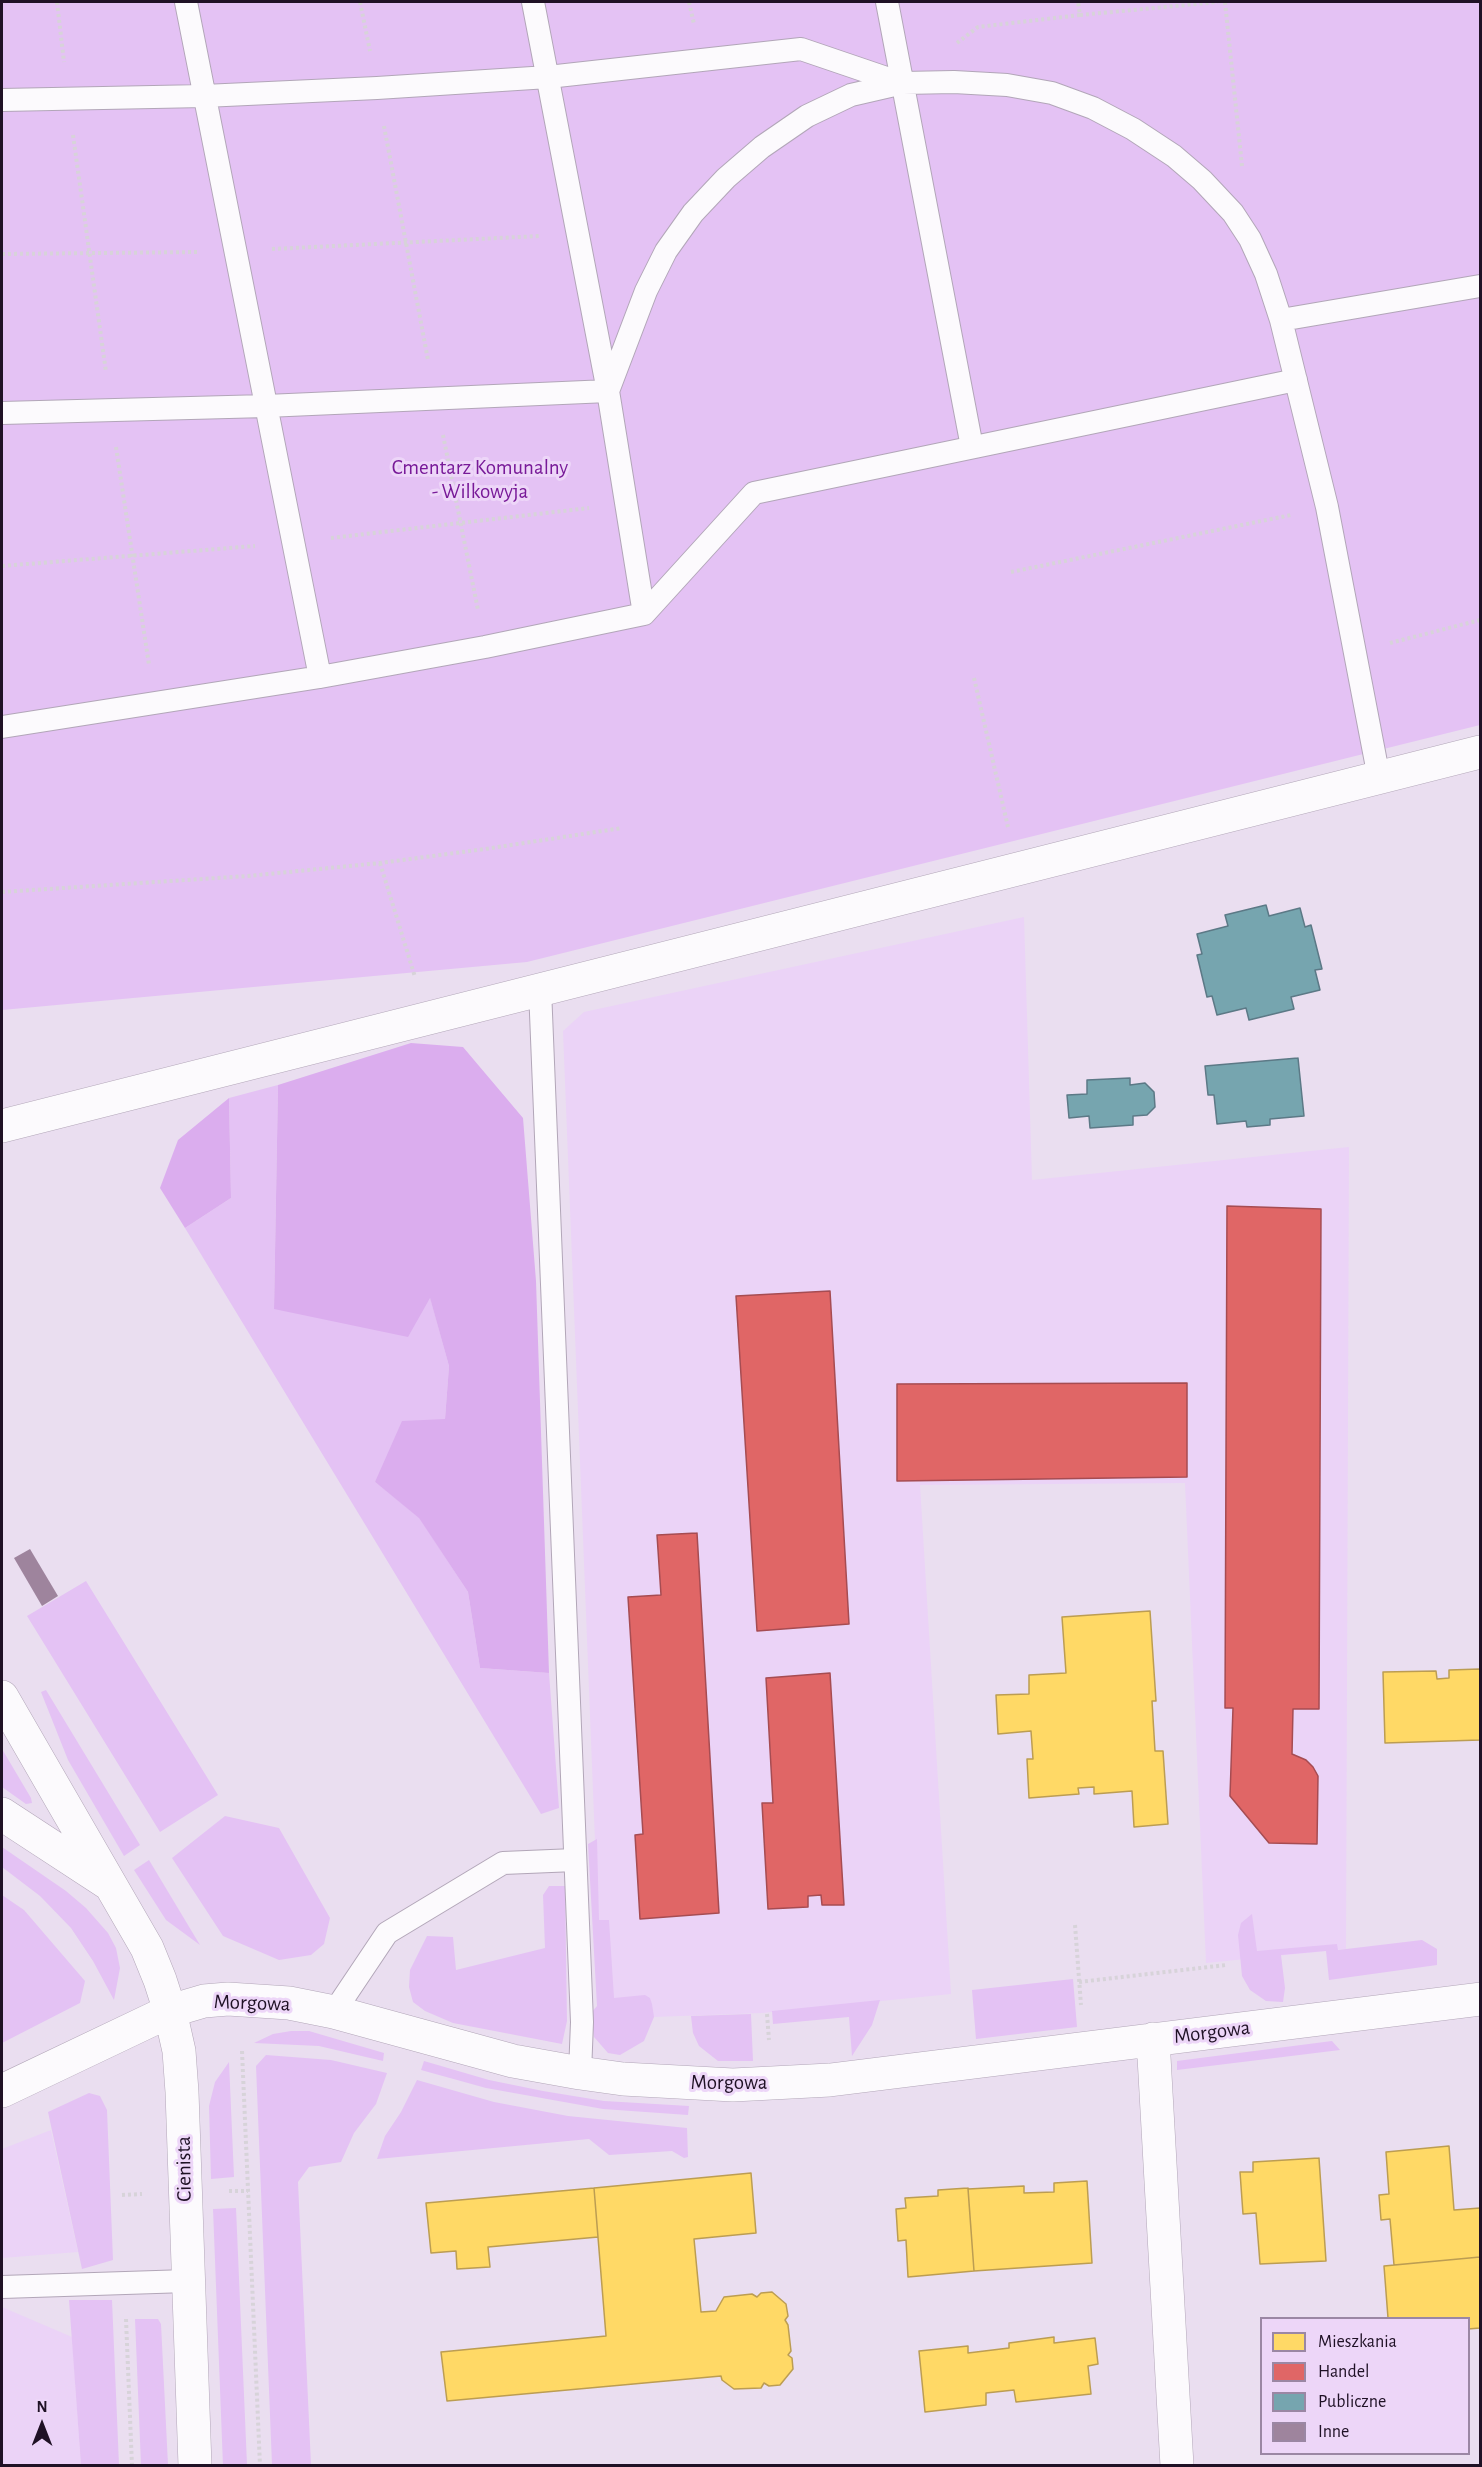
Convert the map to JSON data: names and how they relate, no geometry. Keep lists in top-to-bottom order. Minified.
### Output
{"streets":{"street":["Morgowa","Cienista"]},"crossings":[["Morgowa","Cienista"]],"parks":["Cmentarz Komunalny - Wilkowyja"],"legend":["Mieszkania","Handel","Publiczne","Inne"],"north":"top"}
